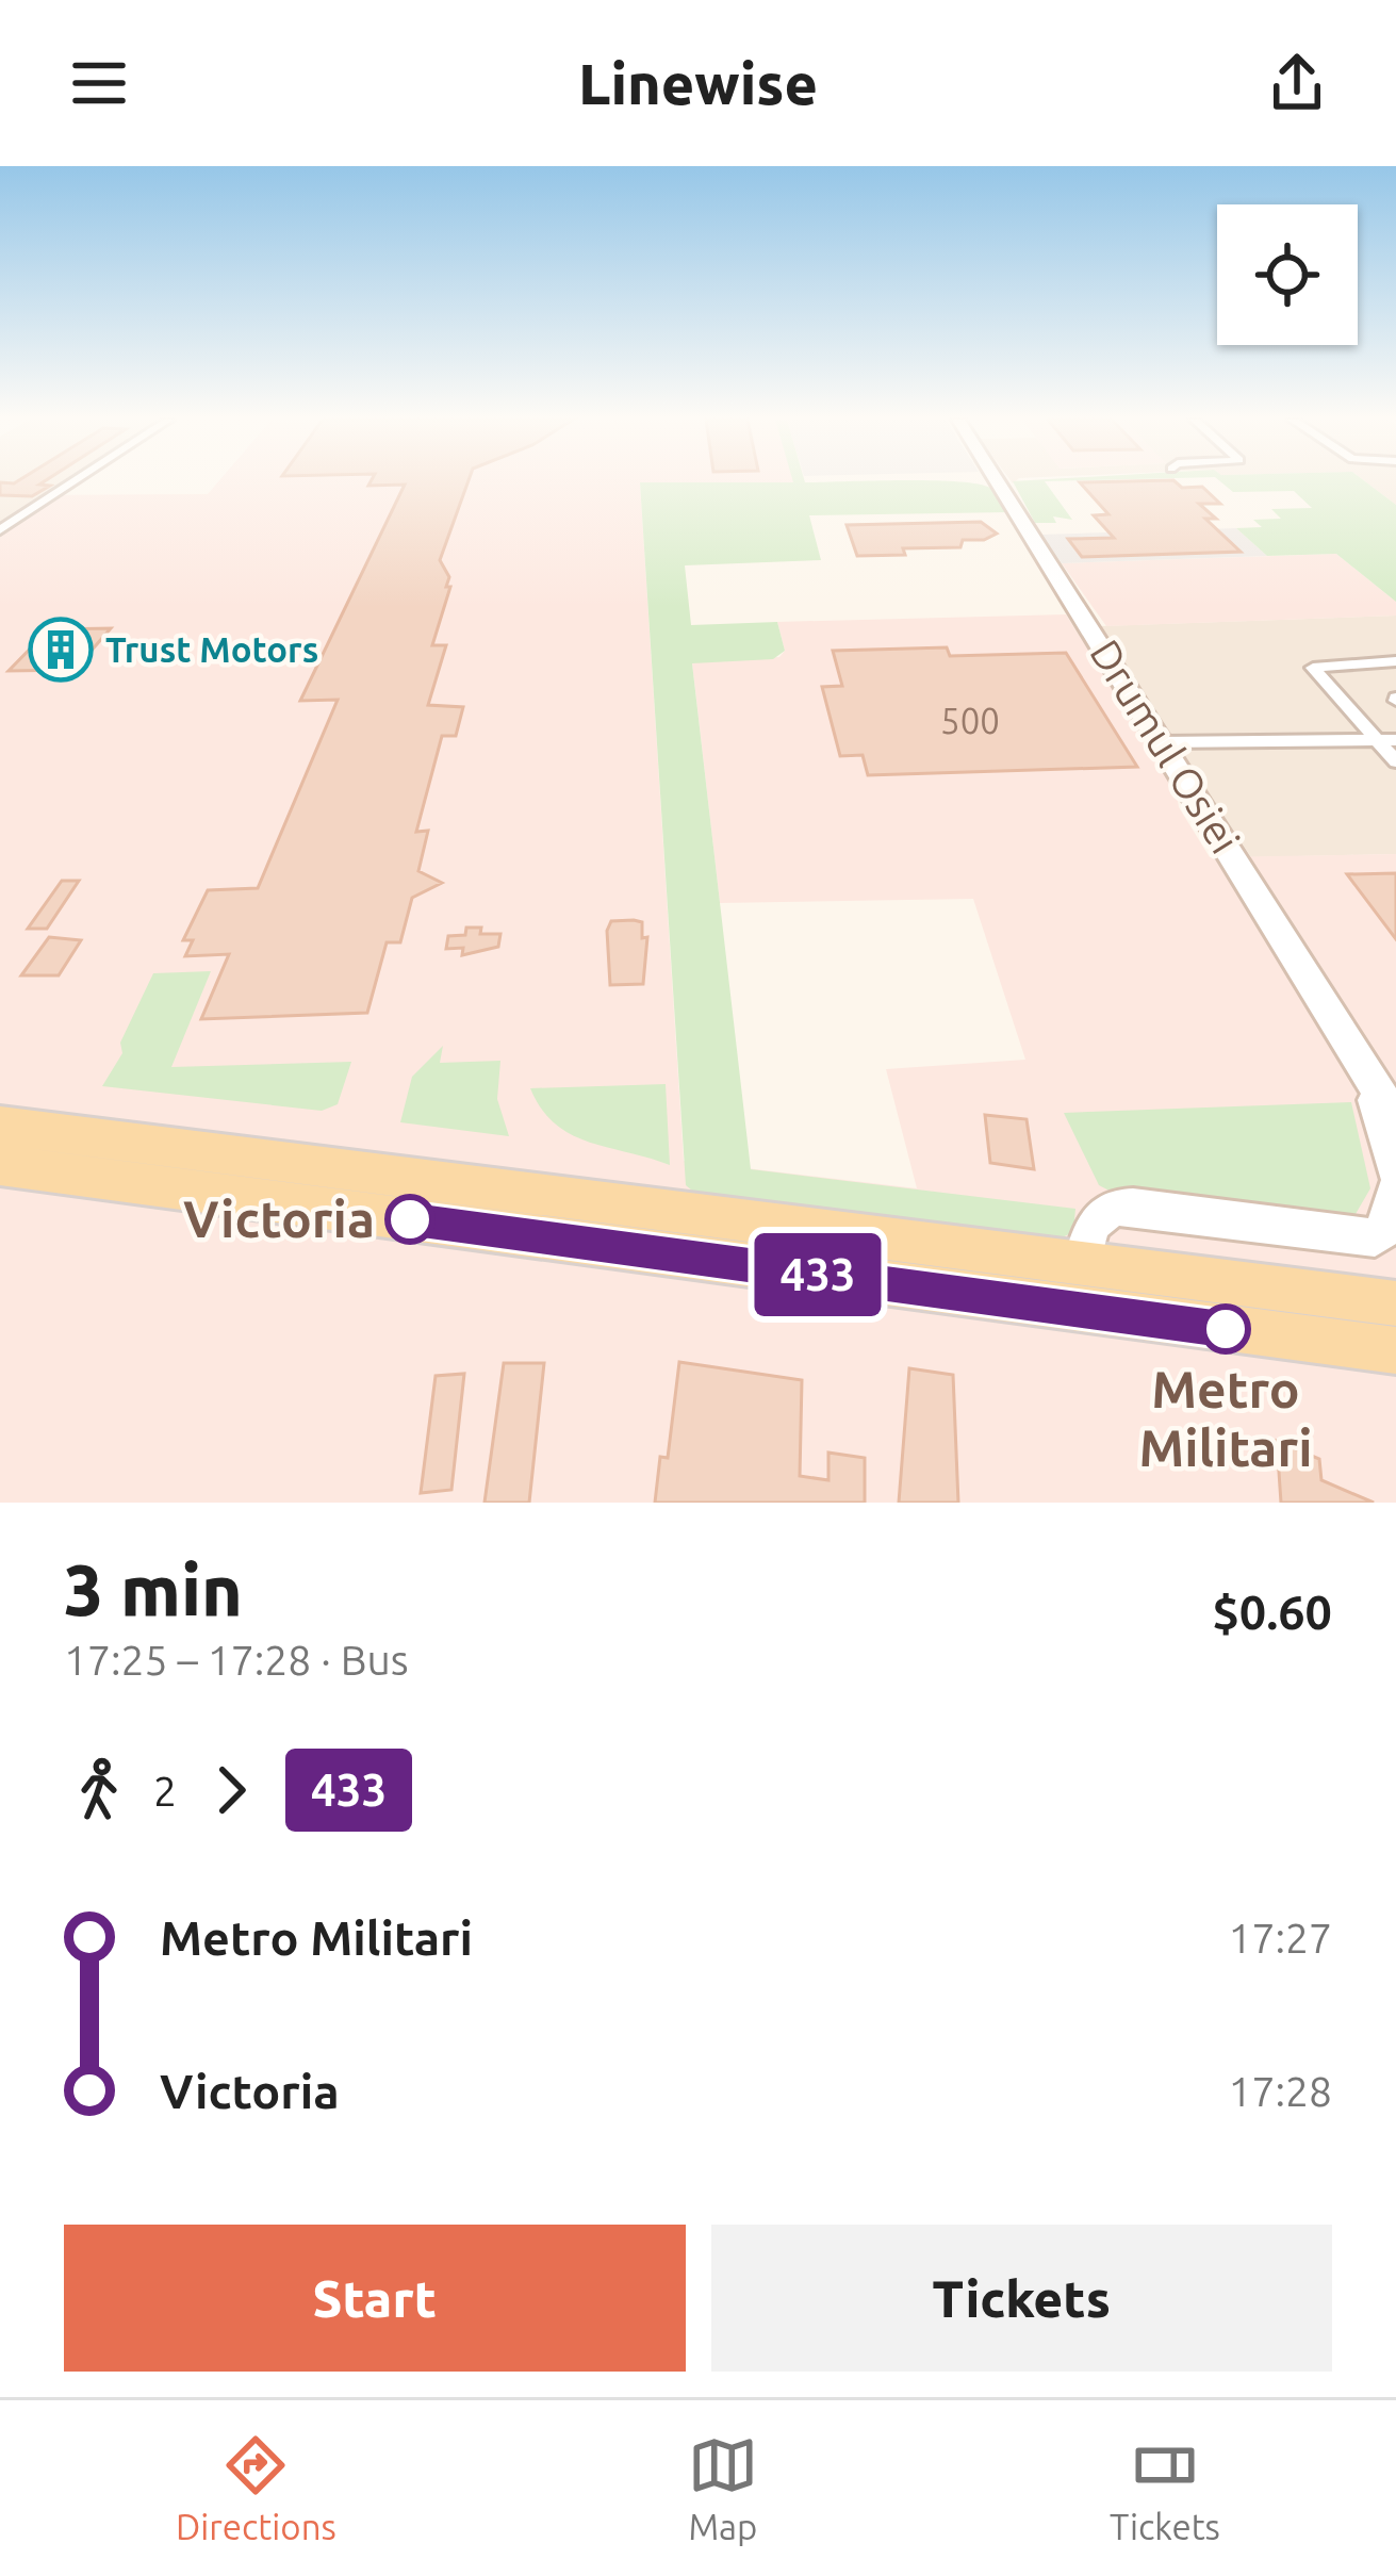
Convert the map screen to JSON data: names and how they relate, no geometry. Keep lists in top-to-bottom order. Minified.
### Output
{"streets":{"street":["Drumul Osiei"]},"places":{"building":["Trust Motors"],"other":["Victoria","Metro Militari"]},"lines":["bus line 433"],"house_numbers":["500"],"page":{"header":"Linewise","on_map":"433","heading":["3 min","17:25 – 17:28 · Bus","$0.60"],"legs":["2","433"],"list":[{"name":"Metro Militari","value":"17:27"},{"name":"Victoria","value":"17:28"}],"buttons":["Start","Tickets"],"tabs":["Directions","Map","Tickets"]}}
